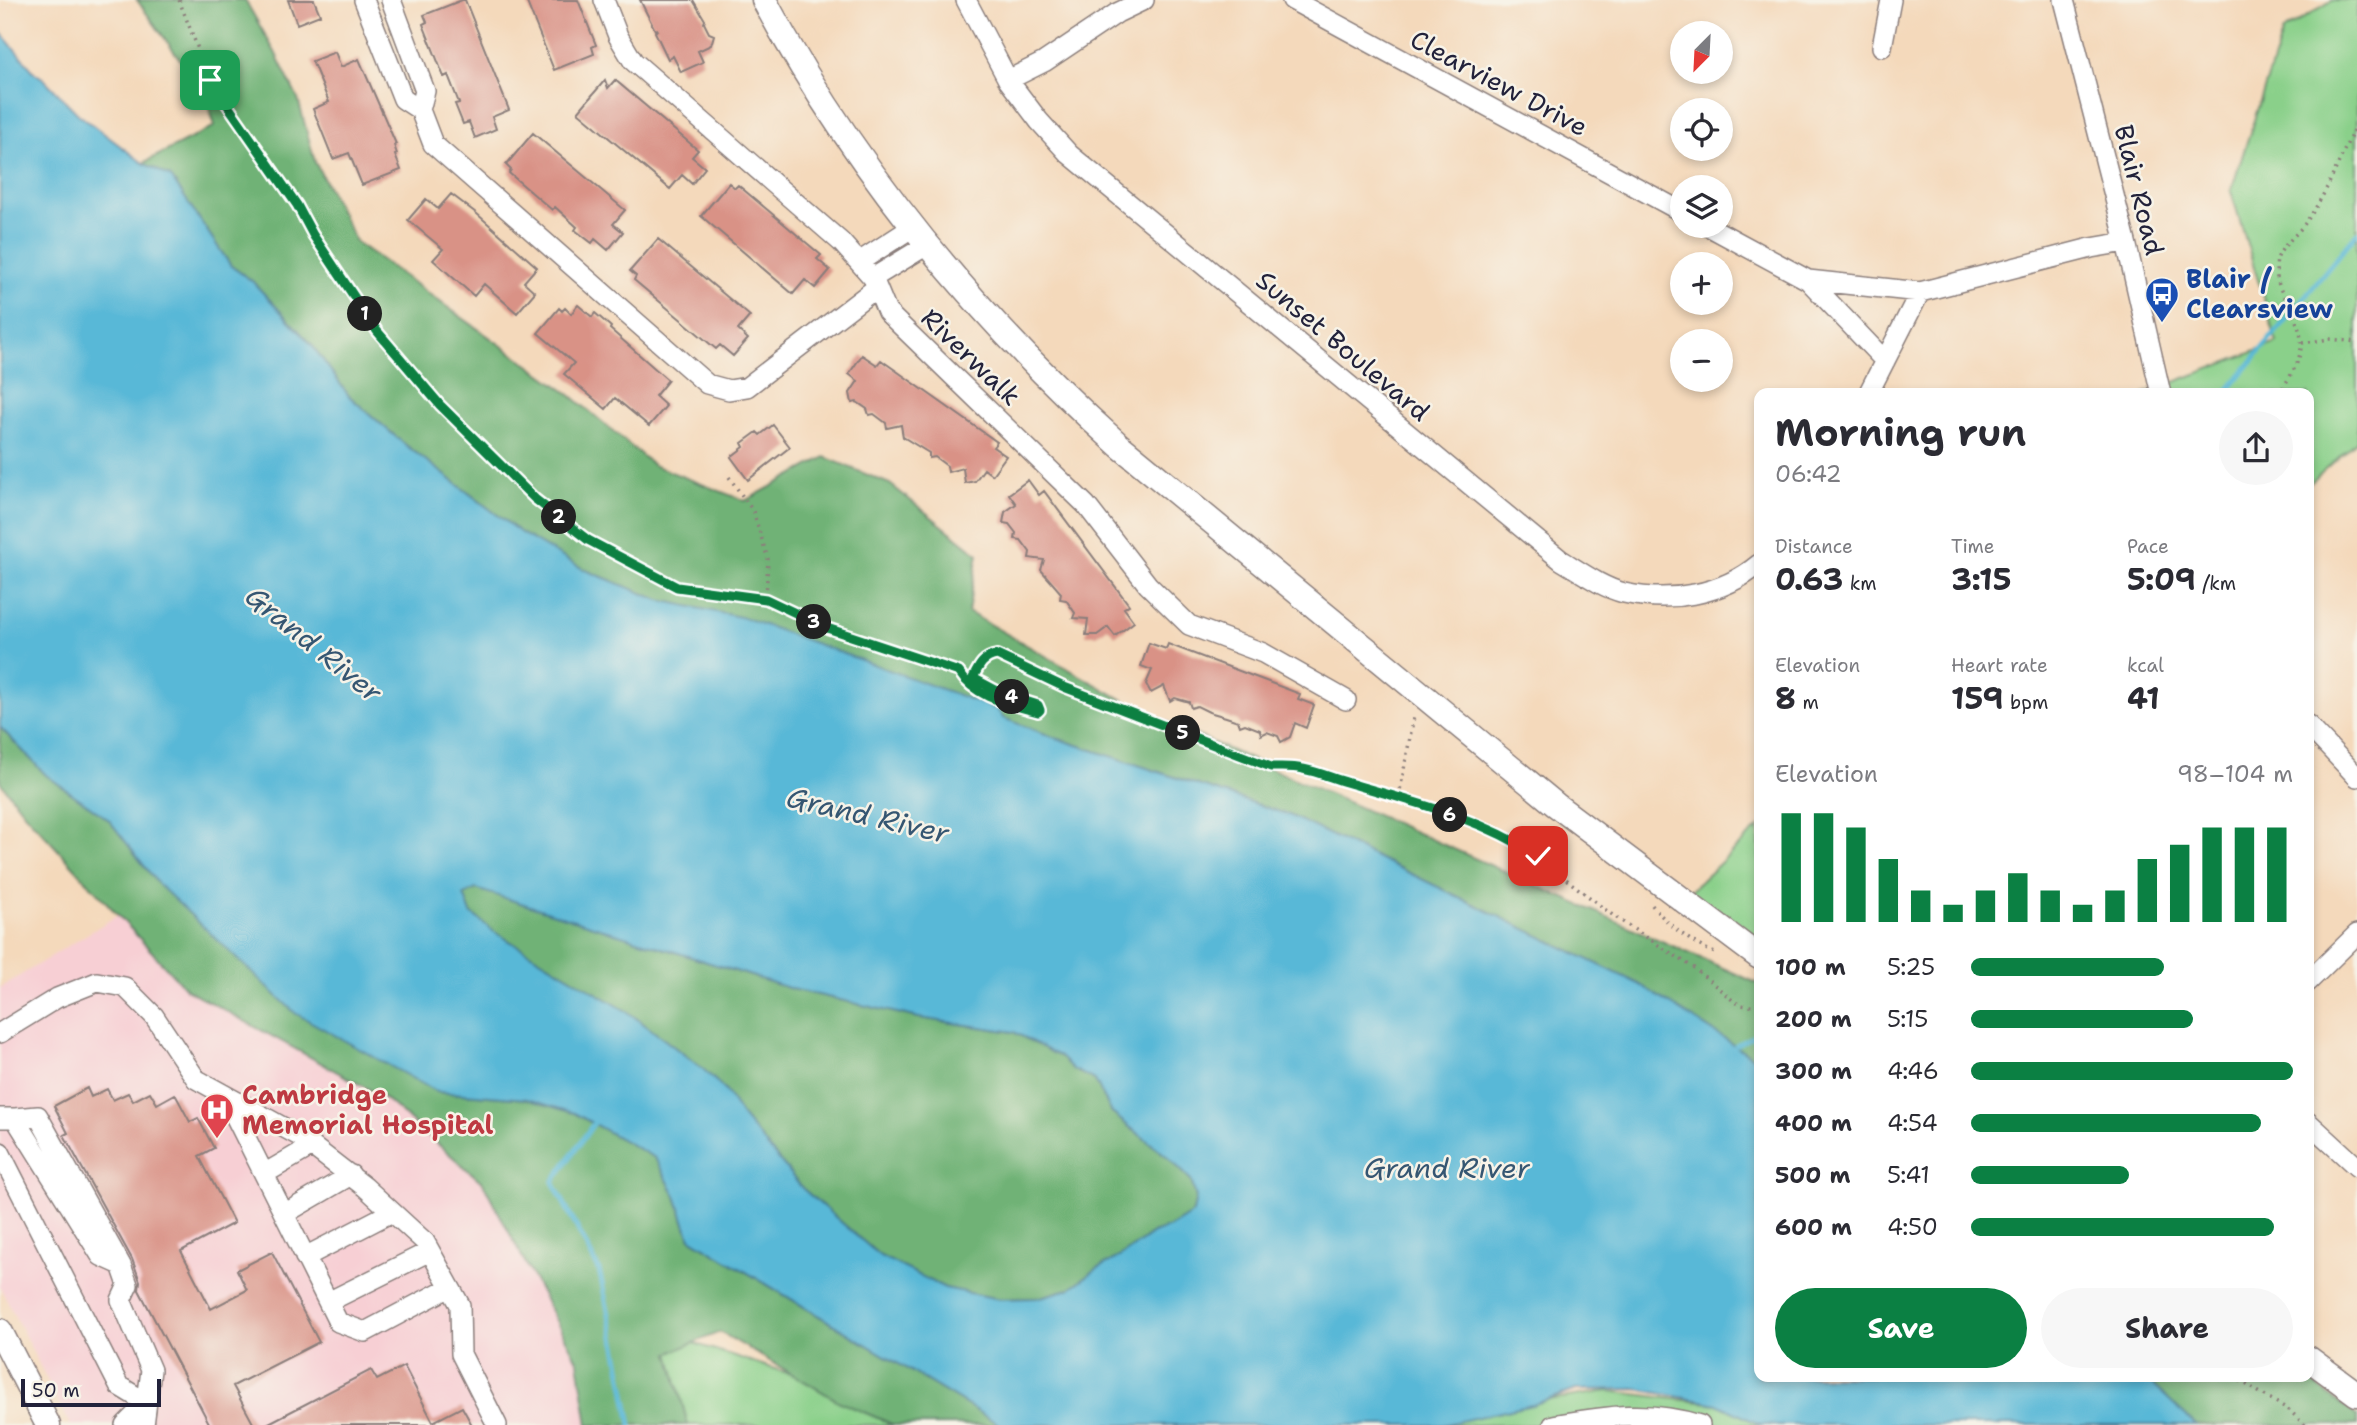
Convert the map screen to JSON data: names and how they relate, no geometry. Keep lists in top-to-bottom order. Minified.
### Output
{"streets":{"street":["Clearview Drive","Blair Road","Sunset Boulevard","Riverwalk"]},"water":["Grand River"],"places":{"bus stop":["Blair / Clearsview"],"hospital":["Cambridge Memorial Hospital"]},"scale_bar":"50 m","north":"bottom left","page":{"map_buttons":["+","−"],"pins":["1","2","3","4","5","6"],"heading":["Morning run","06:42"],"stats":[["Distance","0.63 km"],["Time","3:15"],["Pace","5:09 /km"],["Elevation","8 m"],["Heart rate","159 bpm"],["kcal","41"]],"chart":["Elevation","98–104 m"],"list":[{"name":"100 m","note":"5:25"},{"name":"200 m","note":"5:15"},{"name":"300 m","note":"4:46"},{"name":"400 m","note":"4:54"},{"name":"500 m","note":"5:41"},{"name":"600 m","note":"4:50"}],"buttons":["Save","Share"],"scale":"50 m"}}
